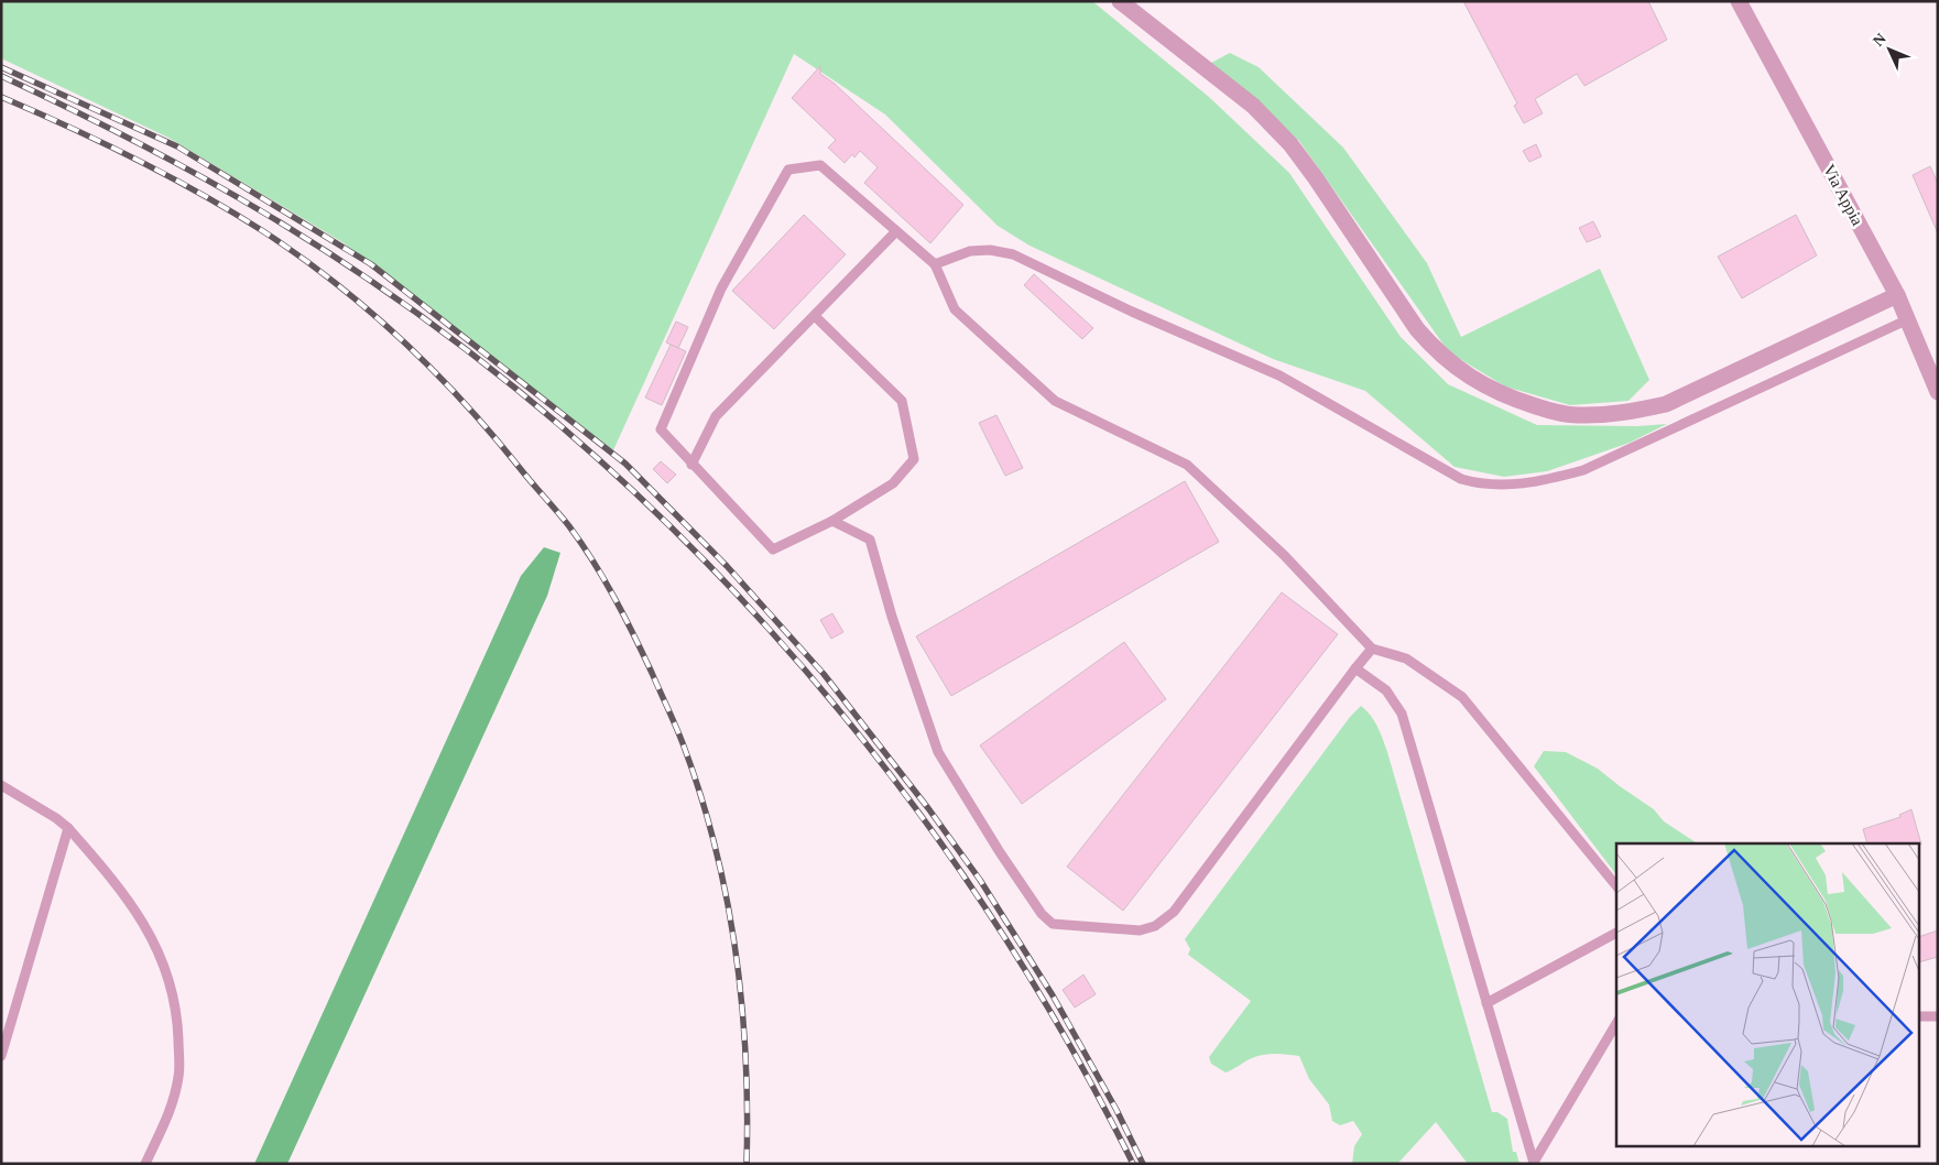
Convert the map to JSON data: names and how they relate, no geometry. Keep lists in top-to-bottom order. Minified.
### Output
{"streets":{"street":["Via Appia"]},"north":"top left"}
